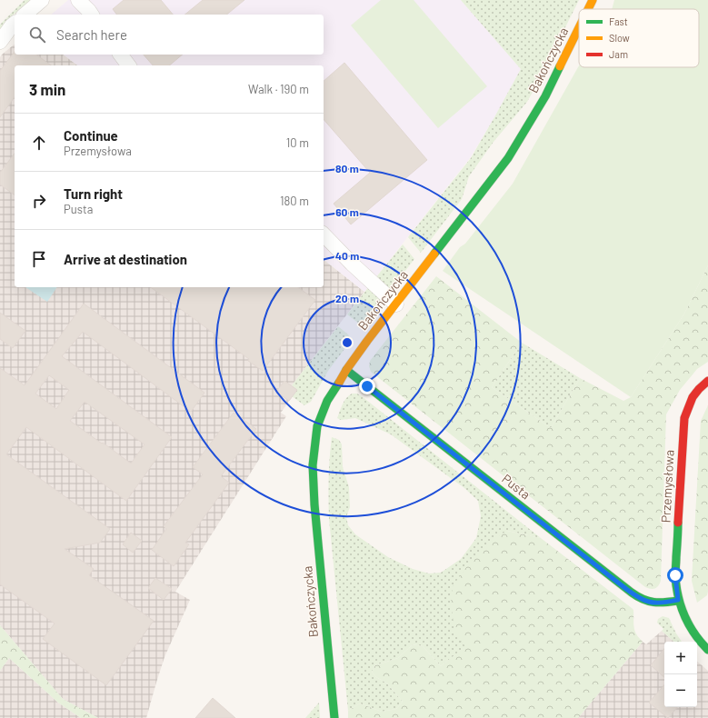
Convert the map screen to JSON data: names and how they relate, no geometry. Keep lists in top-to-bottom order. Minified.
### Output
{"streets":{"street":["Bakończycka","Pusta","Przemysłowa"]},"crossings":[["Bakończycka","Pusta"],["Pusta","Przemysłowa"]],"legend":["Fast","Slow","Jam"],"page":{"search":"Search here","heading":["3 min","Walk · 190 m"],"list":[["Continue","Przemysłowa","10 m"],["Turn right","Pusta","180 m"],"Arrive at destination"],"map_buttons":["+","−"]},"rings":["80 m","60 m","40 m","20 m"]}
